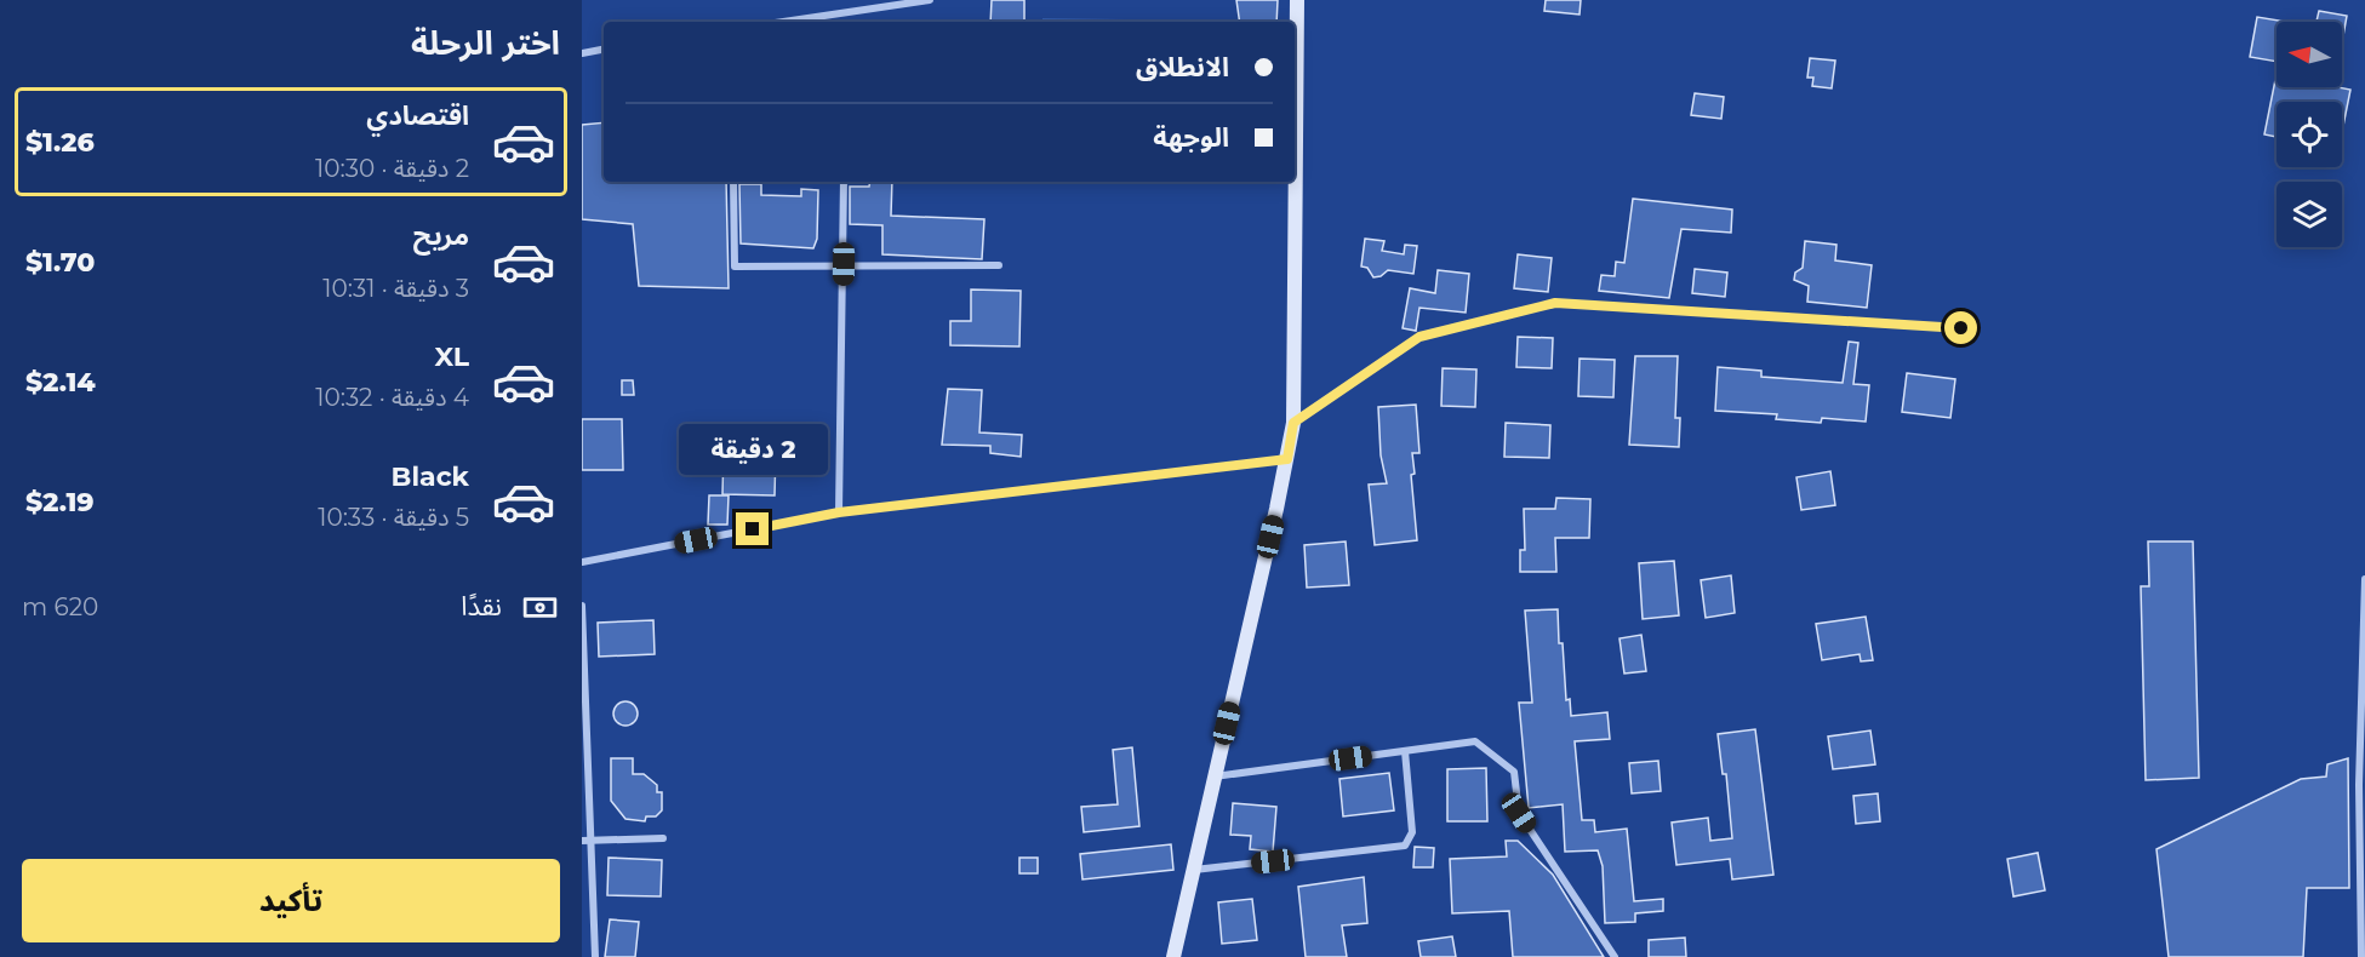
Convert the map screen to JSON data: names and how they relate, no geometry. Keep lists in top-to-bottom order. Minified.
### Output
{"north":"left","page":{"heading":"اختر الرحلة","banner":["الانطلاق","الوجهة"],"list":[{"name":"اقتصادي","note":"2 دقيقة · 10:30","value":"$1.26"},{"name":"مريح","note":"3 دقيقة · 10:31","value":"$1.70"},{"name":"XL","note":"4 دقيقة · 10:32","value":"$2.14"},{"name":"Black","note":"5 دقيقة · 10:33","value":"$2.19"}],"bubble":"2 دقيقة","pay":["نقدًا","620 m"],"buttons":"تأكيد"}}
